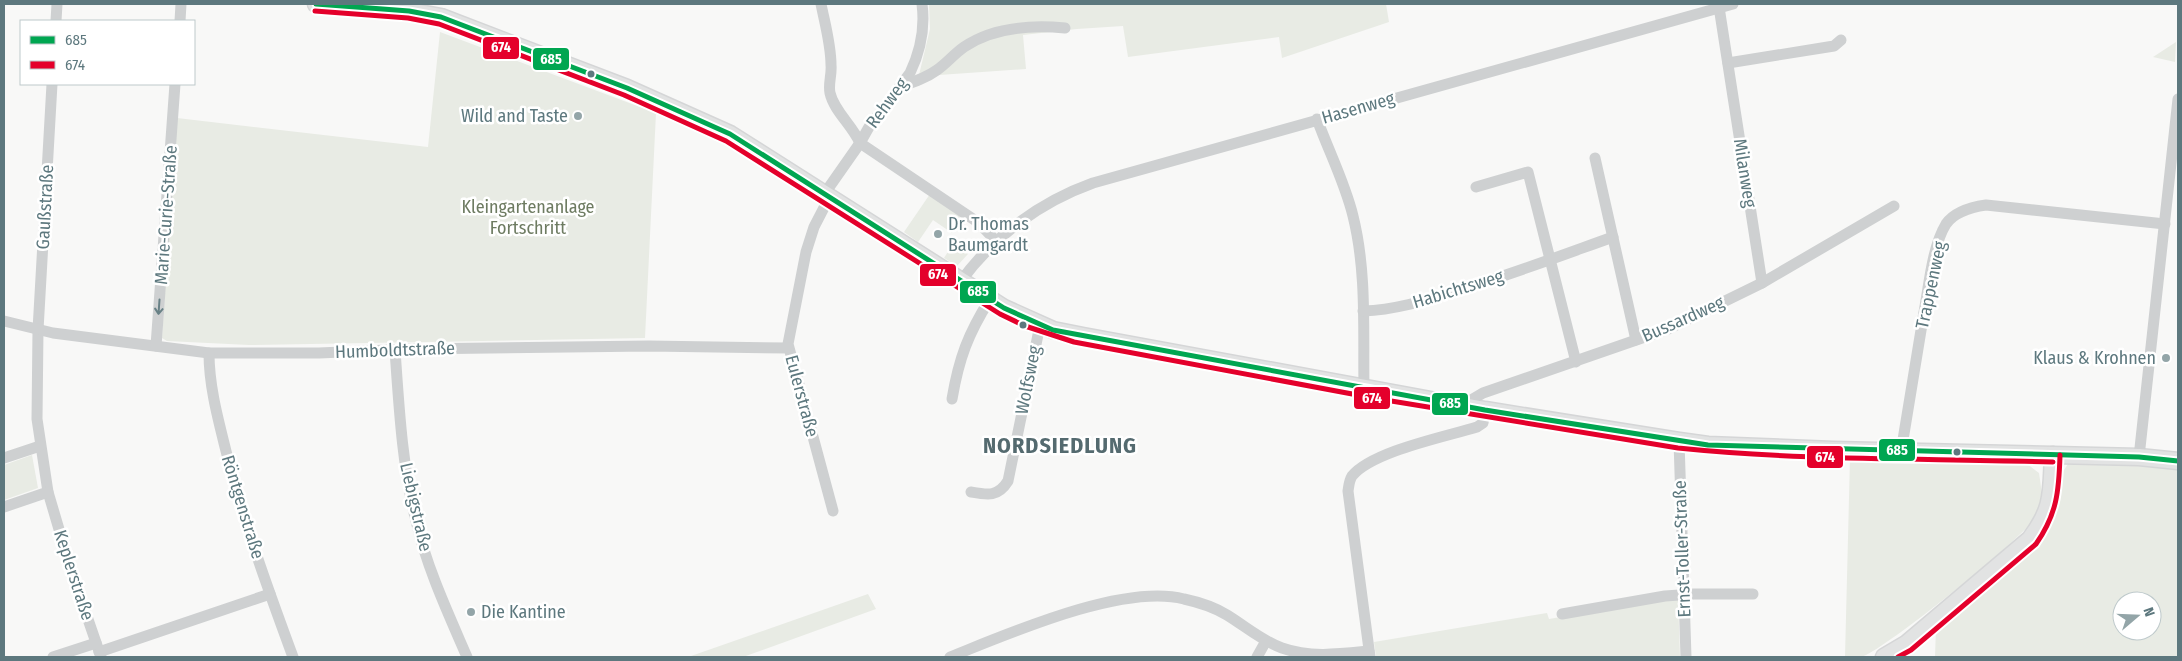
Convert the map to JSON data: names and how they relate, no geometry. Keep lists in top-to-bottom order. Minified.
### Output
{"streets":{"street":["Rehweg","Hasenweg","Milanweg","Gaußstraße","Marie-Curie-Straße","Trappenweg","Habichtsweg","Bussardweg","Humboldtstraße","Wolfsweg","Eulerstraße","Röntgenstraße","Liebigstraße","Ernst-Toller-Straße","Keplerstraße"]},"crossings":[["Rehweg","Eulerstraße"],["Hasenweg","Milanweg"],["Milanweg","Bussardweg"],["Gaußstraße","Humboldtstraße"],["Gaußstraße","Keplerstraße"],["Marie-Curie-Straße","Humboldtstraße"],["Humboldtstraße","Eulerstraße"],["Humboldtstraße","Röntgenstraße"],["Humboldtstraße","Liebigstraße"],["Humboldtstraße","Keplerstraße"]],"one_way":["Marie-Curie-Straße"],"districts":["NORDSIEDLUNG"],"parks":["Kleingartenanlage Fortschritt"],"places":["Wild and Taste","Dr. Thomas Baumgardt","Klaus & Krohnen","Die Kantine"],"lines":["transit line 685","transit line 674"],"legend":["685","674"],"north":"right"}
